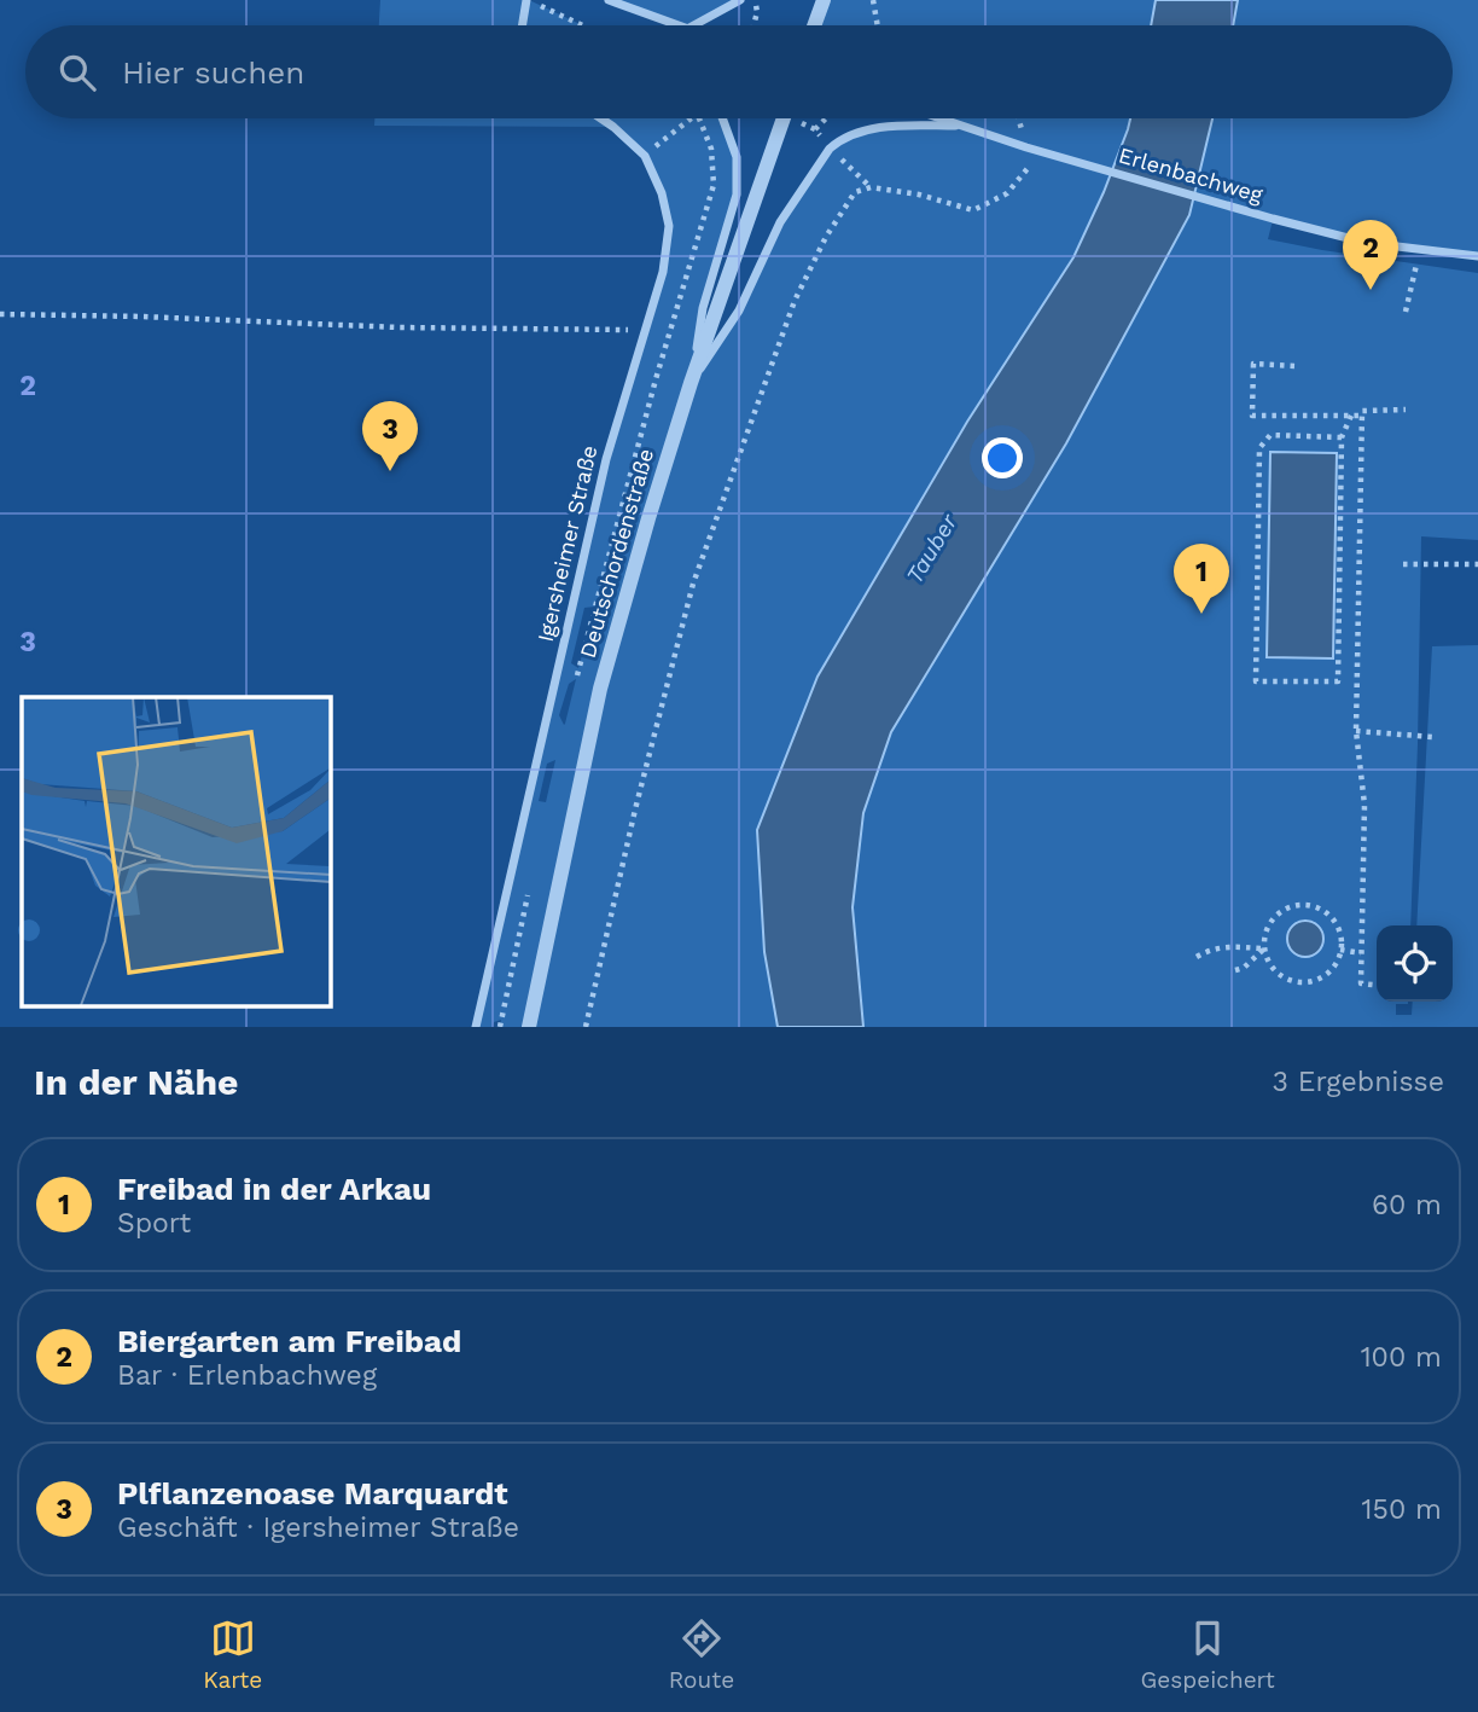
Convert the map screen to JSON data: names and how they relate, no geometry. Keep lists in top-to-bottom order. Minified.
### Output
{"streets":{"street":["Erlenbachweg","Igersheimer Straße","Deutschordenstraße"]},"water":["Tauber"],"page":{"search":"Hier suchen","pins":["2","3","1"],"heading":["In der Nähe","3 Ergebnisse"],"list":[{"mark":"1","name":"Freibad in der Arkau","note":"Sport","value":"60 m"},{"mark":"2","name":"Biergarten am Freibad","note":"Bar · Erlenbachweg","value":"100 m"},{"mark":"3","name":"Plflanzenoase Marquardt","note":"Geschäft · Igersheimer Straße","value":"150 m"}],"nav":["Karte","Route","Gespeichert"]},"grid":{"rows":["2","3"]}}
